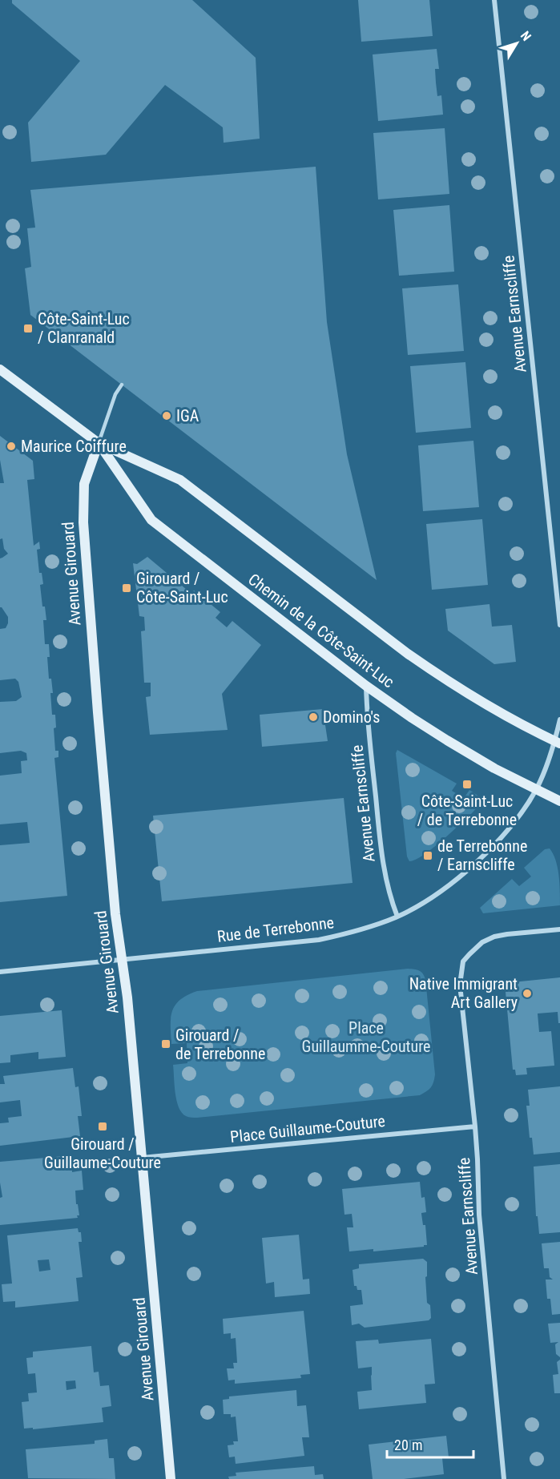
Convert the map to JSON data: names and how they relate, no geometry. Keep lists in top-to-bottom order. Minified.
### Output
{"streets":{"main road":["Avenue Girouard","Chemin de la Côte-Saint-Luc"],"street":["Avenue Earnscliffe","Rue de Terrebonne","Place Guillaume-Couture"]},"crossings":[["Avenue Earnscliffe","Chemin de la Côte-Saint-Luc"],["Avenue Earnscliffe","Rue de Terrebonne"],["Avenue Earnscliffe","Place Guillaume-Couture"],["Avenue Girouard","Chemin de la Côte-Saint-Luc"],["Avenue Girouard","Rue de Terrebonne"],["Avenue Girouard","Place Guillaume-Couture"],["Chemin de la Côte-Saint-Luc","Rue de Terrebonne"]],"parks":["Place Guillaumme-Couture"],"places":{"transit":["Côte-Saint-Luc / Clanranald","Girouard / Côte-Saint-Luc","Côte-Saint-Luc / de Terrebonne","de Terrebonne / Earnscliffe","Girouard / de Terrebonne","Girouard / Guillaume-Couture"],"other":["IGA","Maurice Coiffure","Domino's","Native Immigrant Art Gallery"]},"scale_bar":"20 m","north":"top right"}
